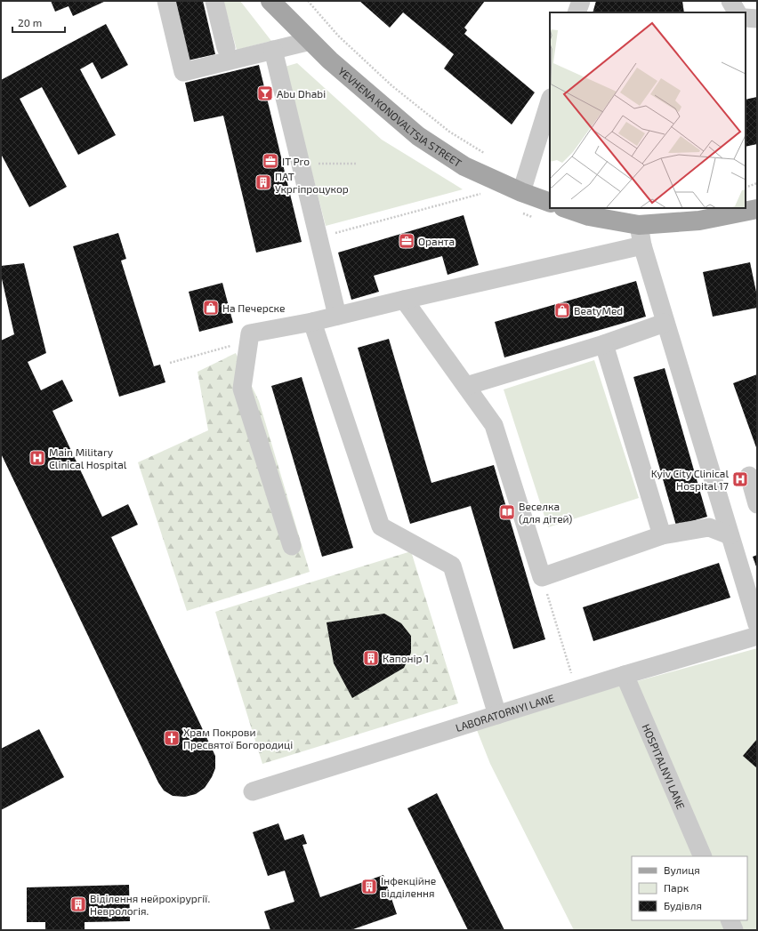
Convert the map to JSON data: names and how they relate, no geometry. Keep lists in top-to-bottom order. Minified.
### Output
{"streets":{"main road":["YEVHENA KONOVALTSIA STREET"],"street":["LABORATORNYI LANE","HOSPITALNYI LANE"]},"crossings":[["LABORATORNYI LANE","HOSPITALNYI LANE"]],"places":{"bar":["Abu Dhabi"],"office":["IT Pro","Оранта"],"building":["ПАТ Укргіпроцукор","Капонір 1","Інфекційне відділення","Віділення нейрохірургії. Неврологія."],"shop":["На Печерске","BeatyMed"],"hospital":["Main Military Clinical Hospital","Kyiv City Clinical Hospital 17"],"library":["Веселка (для дітей)"],"church":["Храм Покрови Пресвятої Богородиці"]},"legend":["Вулиця","Парк","Будівля"],"scale_bar":"20 m"}
